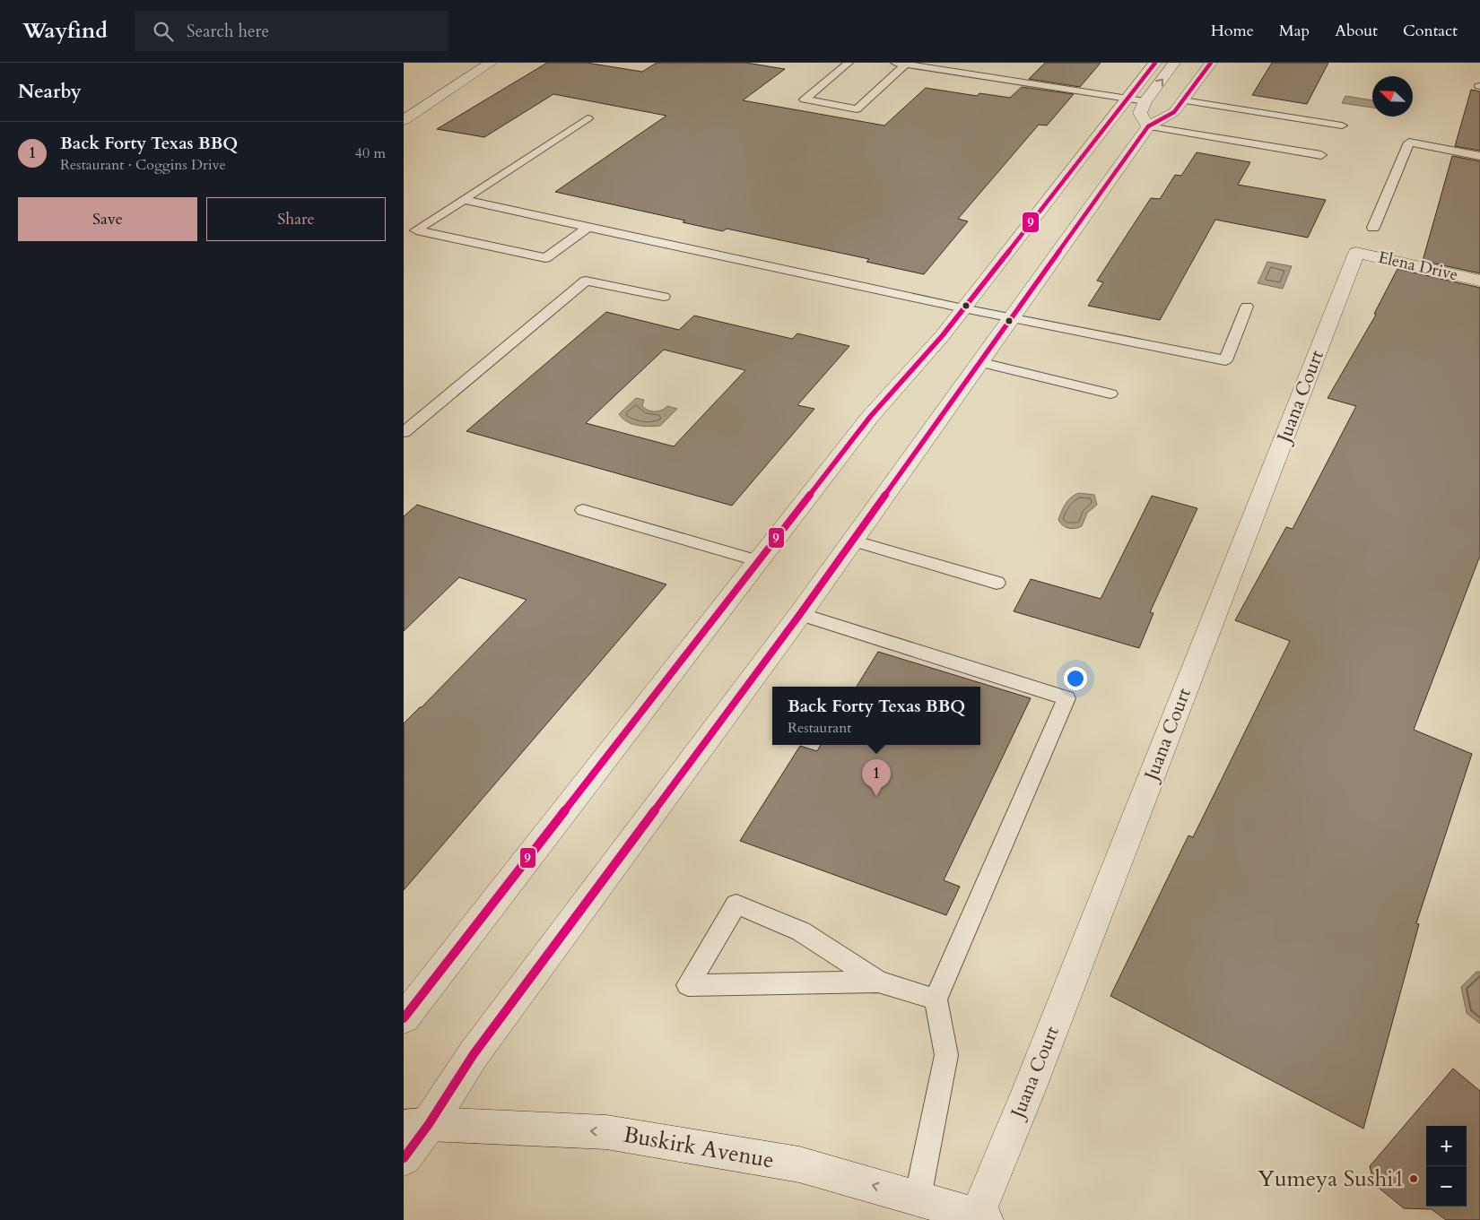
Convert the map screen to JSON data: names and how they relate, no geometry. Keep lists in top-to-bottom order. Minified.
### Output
{"streets":{"street":["Elena Drive","Juana Court","Buskirk Avenue"]},"crossings":[["Elena Drive","Juana Court"],["Juana Court","Buskirk Avenue"]],"one_way":["Buskirk Avenue"],"places":["Yumeya Sushi1"],"lines":["transit line 9"],"north":"top left","page":{"header":"Wayfind","search":"Search here","nav":["Home","Map","About","Contact"],"heading":"Nearby","list":[{"mark":"1","name":"Back Forty Texas BBQ","note":"Restaurant · Coggins Drive","value":"40 m"}],"buttons":["Save","Share"],"popup":["Back Forty Texas BBQ","Restaurant"],"pins":"1","map_buttons":["+","−"]}}
